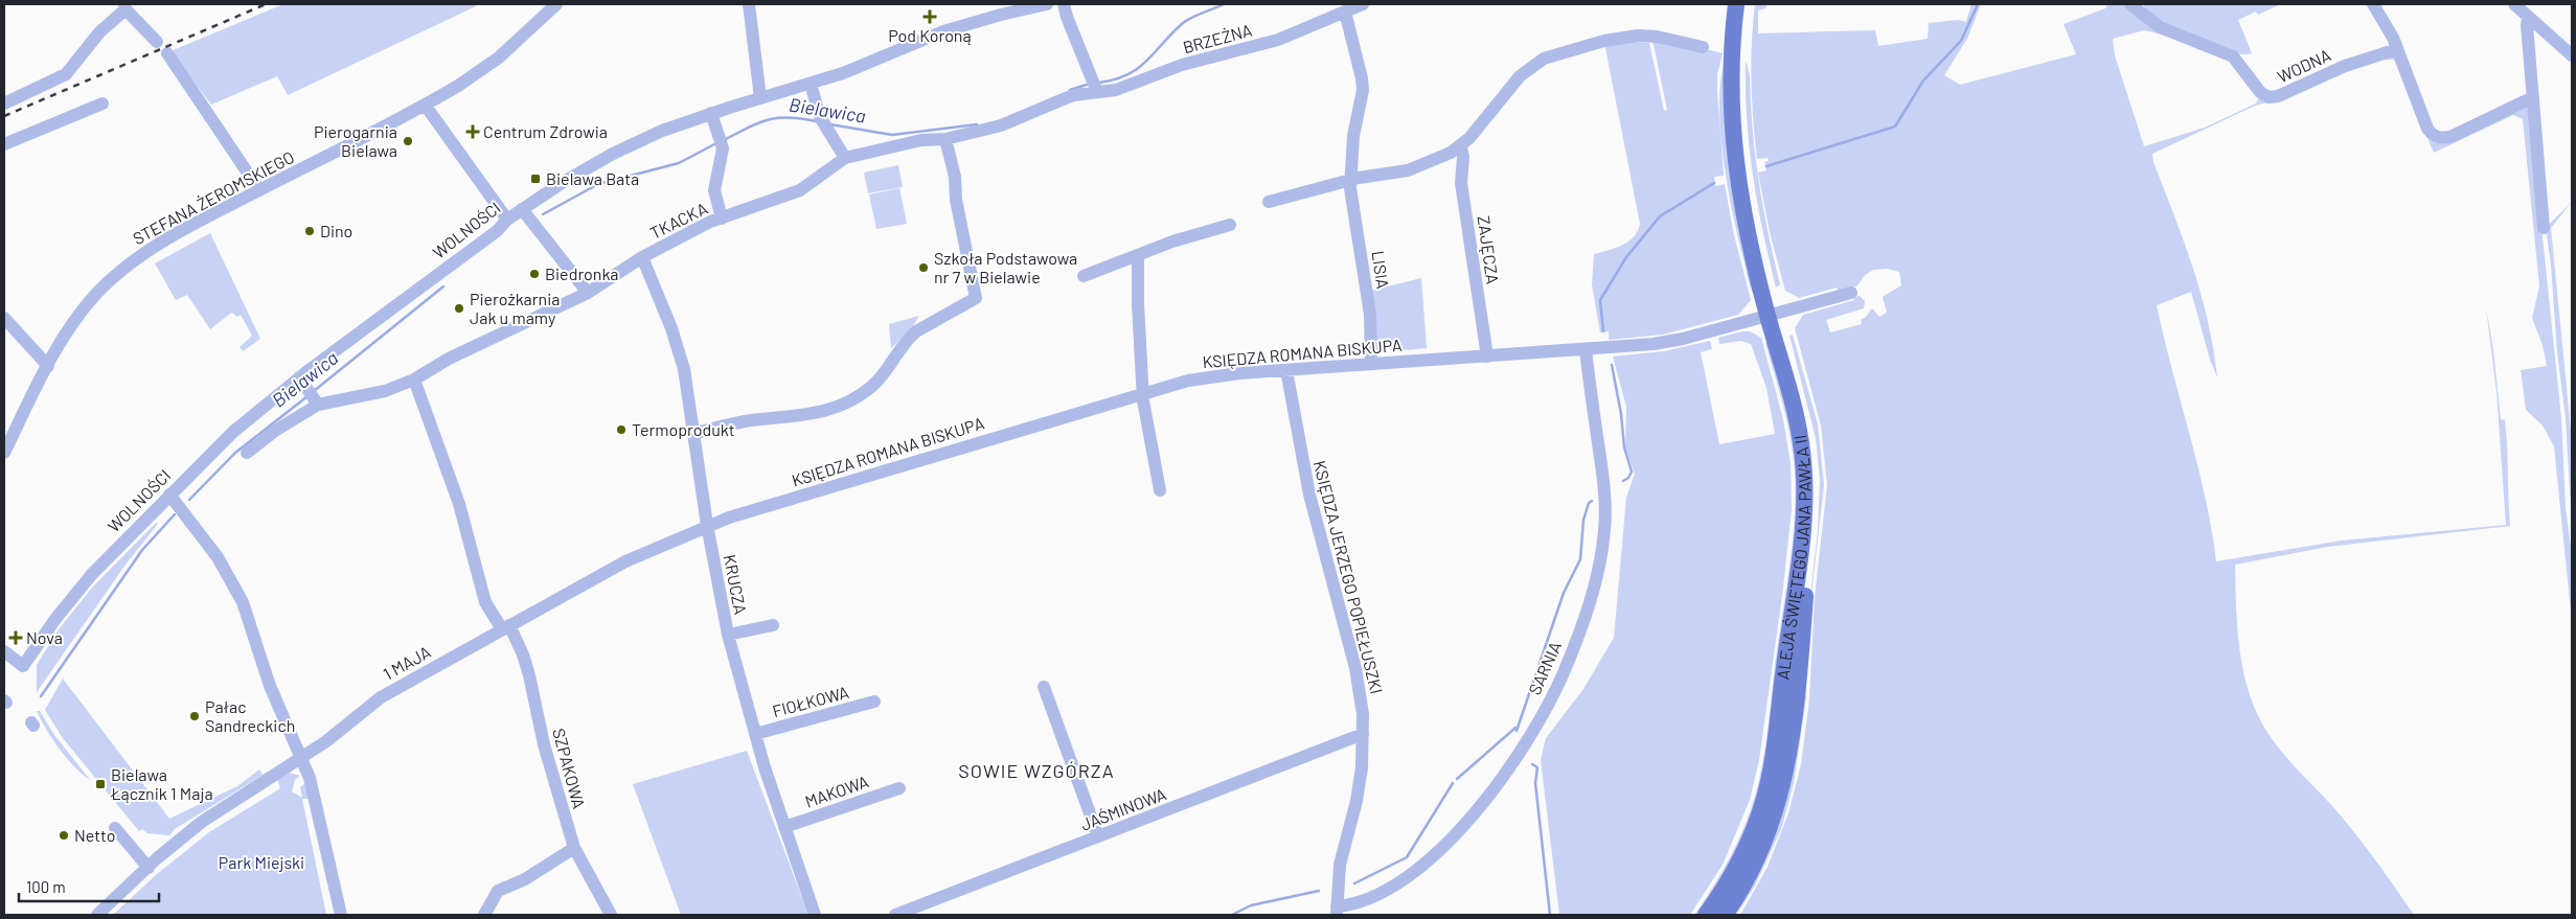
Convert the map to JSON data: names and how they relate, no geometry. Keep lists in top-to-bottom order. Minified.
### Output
{"streets":{"main road":["ALEJA ŚWIĘTEGO JANA PAWŁA II"],"street":["BRZEŻNA","WODNA","STEFANA ŻEROMSKIEGO","TKACKA","WOLNOŚCI","ZAJĘCZA","LISIA","KSIĘDZA ROMANA BISKUPA","KSIĘDZA JERZEGO POPIEŁUSZKI","KRUCZA","1 MAJA","SARNIA","FIOŁKOWA","SZPAKOWA","MAKOWA","JAŚMINOWA"]},"crossings":[["BRZEŻNA","TKACKA"],["TKACKA","WOLNOŚCI"],["TKACKA","KRUCZA"],["TKACKA","SZPAKOWA"],["ZAJĘCZA","KSIĘDZA ROMANA BISKUPA"],["LISIA","KSIĘDZA ROMANA BISKUPA"],["KSIĘDZA ROMANA BISKUPA","ALEJA ŚWIĘTEGO JANA PAWŁA II"],["KSIĘDZA ROMANA BISKUPA","KSIĘDZA JERZEGO POPIEŁUSZKI"],["KSIĘDZA ROMANA BISKUPA","KRUCZA"],["KSIĘDZA ROMANA BISKUPA","1 MAJA"],["KSIĘDZA ROMANA BISKUPA","SARNIA"],["KSIĘDZA JERZEGO POPIEŁUSZKI","SARNIA"],["KSIĘDZA JERZEGO POPIEŁUSZKI","JAŚMINOWA"],["KRUCZA","1 MAJA"],["KRUCZA","FIOŁKOWA"],["KRUCZA","MAKOWA"],["1 MAJA","SZPAKOWA"]],"districts":["SOWIE WZGÓRZA"],"water":["Bielawica"],"parks":["Park Miejski"],"places":{"health":["Pod Koroną","Centrum Zdrowia","Nova"],"other":["Pierogarnia Bielawa","Dino","Szkoła Podstawowa nr 7 w Bielawie","Biedronka","Pierożkarnia Jak u mamy","Termoprodukt","Pałac Sandreckich","Netto"],"transit":["Bielawa Bata","Bielawa Łącznik 1 Maja"]},"scale_bar":"100 m"}
